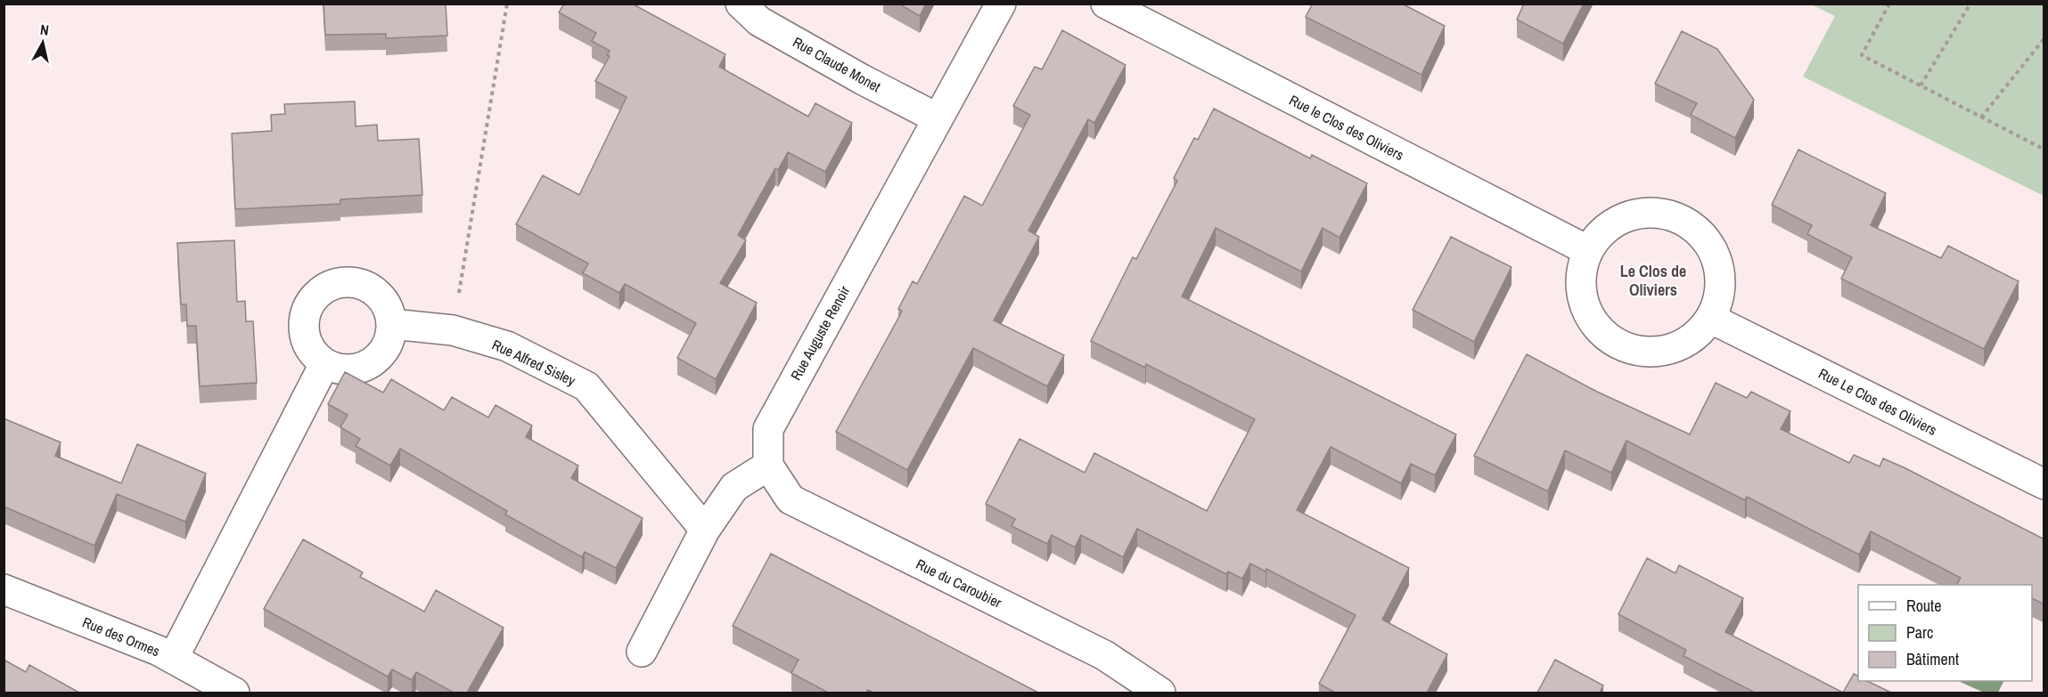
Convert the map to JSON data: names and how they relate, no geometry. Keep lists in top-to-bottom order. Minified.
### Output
{"streets":{"street":["Rue Claude Monet","Rue le Clos des Oliviers","Rue Auguste Renoir","Rue Alfred Sisley","Rue Le Clos des Oliviers","Rue du Caroubier","Rue des Ormes"]},"crossings":[["Rue Claude Monet","Rue Auguste Renoir"],["Rue le Clos des Oliviers","Rue Le Clos des Oliviers"],["Rue Auguste Renoir","Rue du Caroubier"]],"districts":["Le Clos de Oliviers"],"legend":["Route","Parc","Bâtiment"],"north":"top"}
